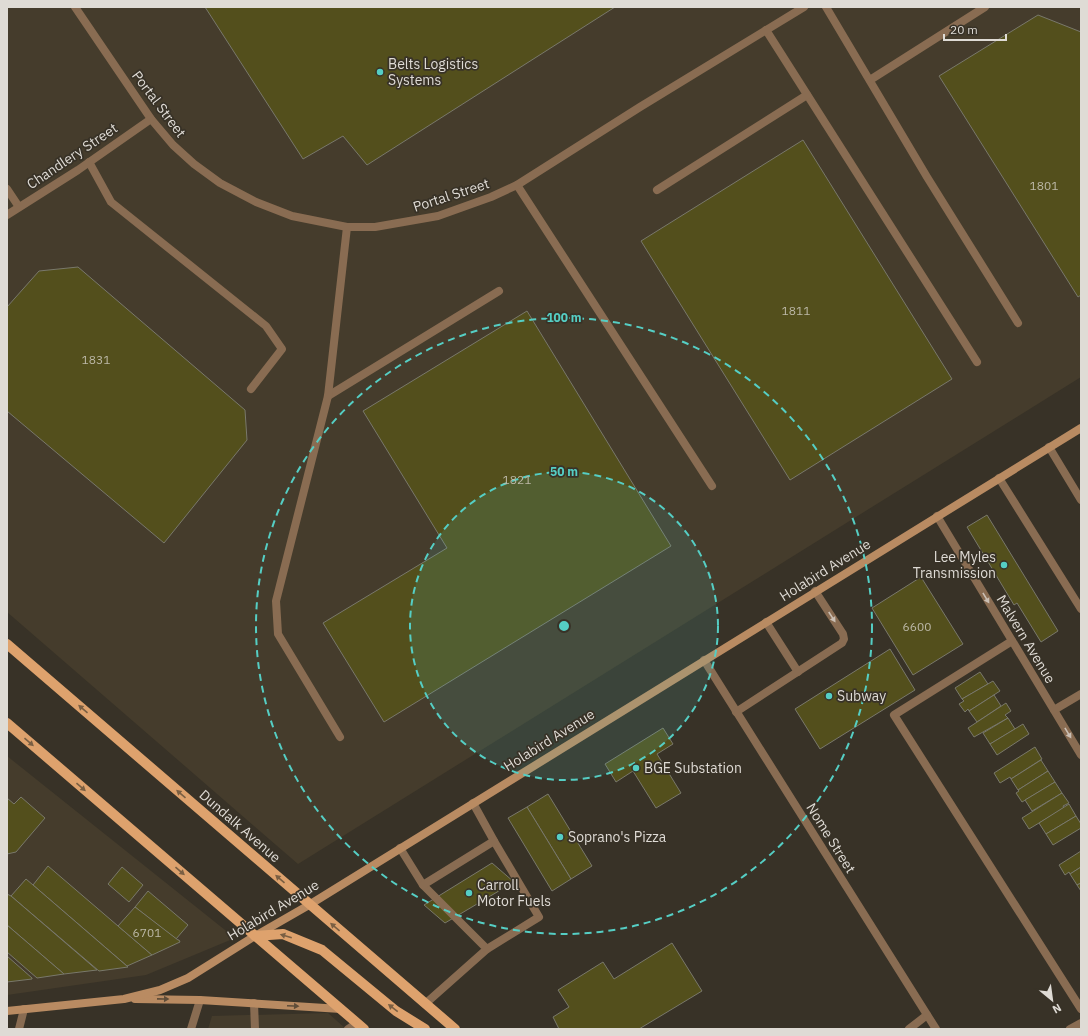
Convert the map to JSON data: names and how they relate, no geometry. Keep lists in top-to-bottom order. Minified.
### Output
{"streets":{"main road":["Holabird Avenue","Dundalk Avenue"],"street":["Portal Street","Chandlery Street","Malvern Avenue","Nome Street"]},"crossings":[["Portal Street","Chandlery Street"],["Holabird Avenue","Malvern Avenue"],["Holabird Avenue","Dundalk Avenue"],["Holabird Avenue","Nome Street"]],"one_way":["Malvern Avenue"],"places":["Belts Logistics Systems","Lee Myles Transmission","Subway","BGE Substation","Soprano's Pizza","Carroll Motor Fuels"],"house_numbers":["1801","1811","1831","1821","6600","6701"],"scale_bar":"20 m","north":"bottom right","rings":["100 m","50 m"]}
